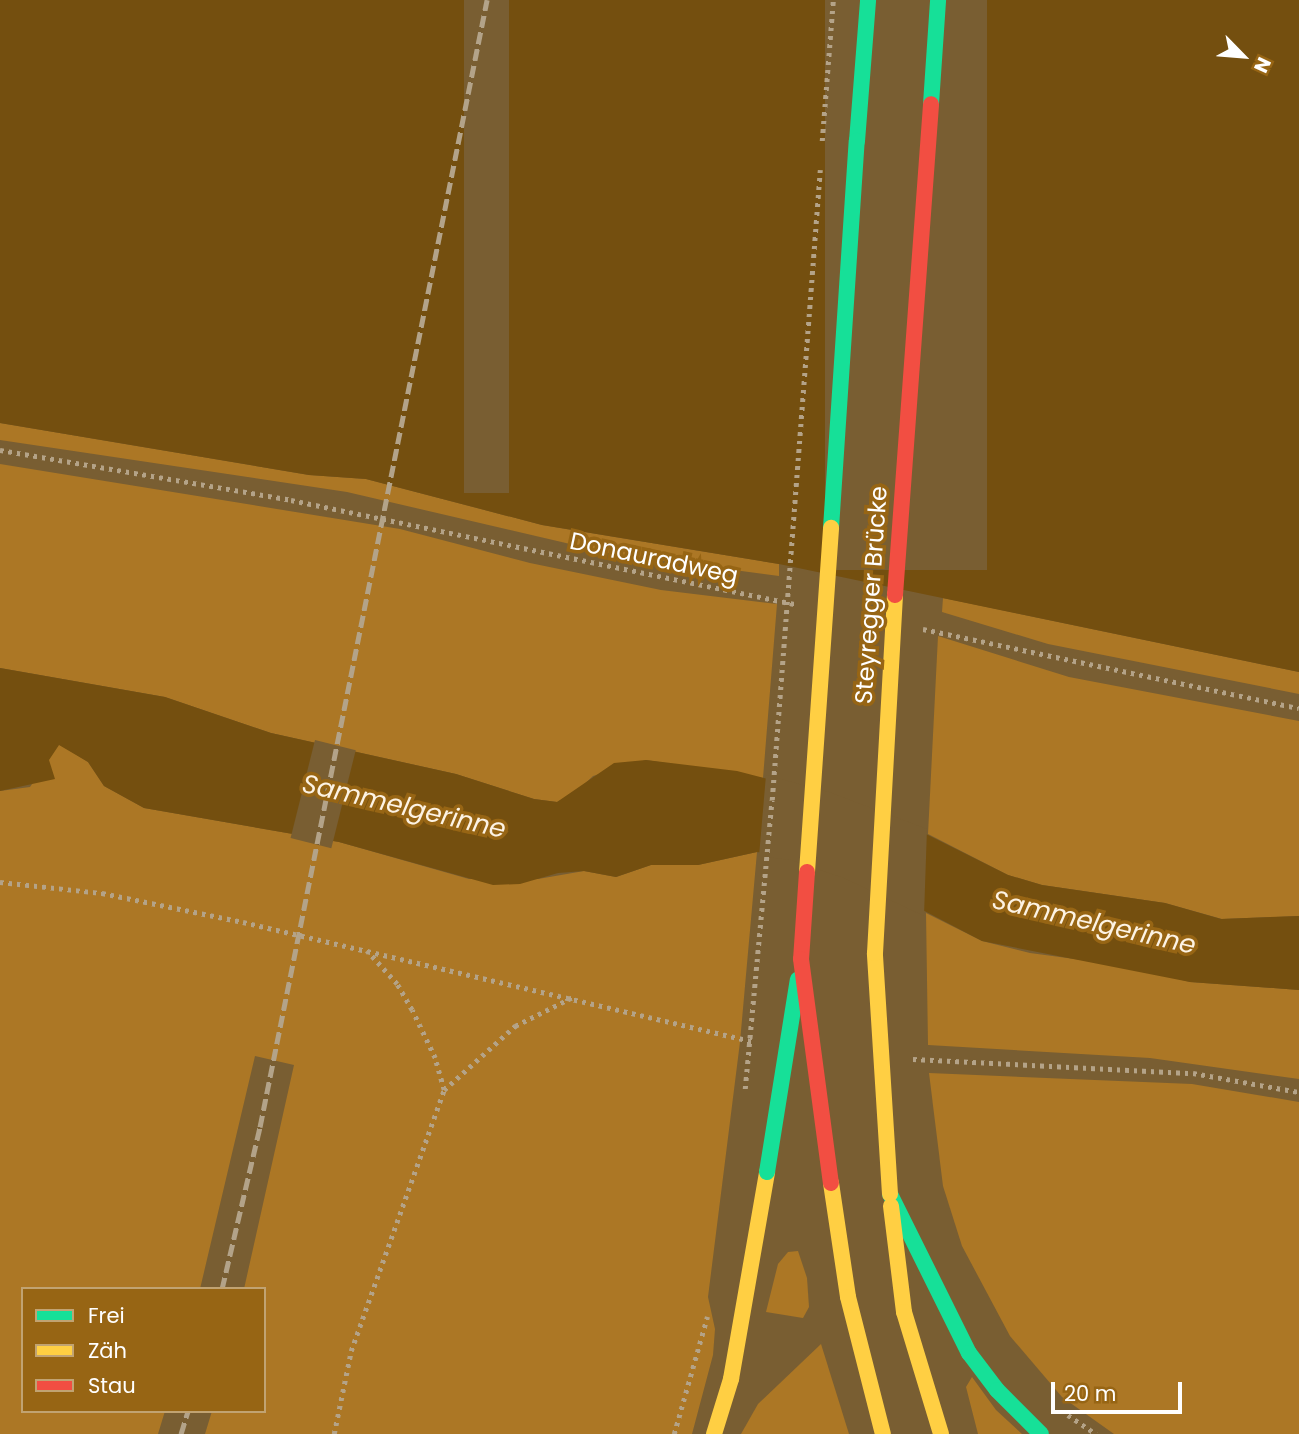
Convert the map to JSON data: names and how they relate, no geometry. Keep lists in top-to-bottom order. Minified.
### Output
{"streets":{"main road":["Steyregger Brücke"],"path":["Donauradweg"]},"water":["Sammelgerinne"],"legend":["Frei","Zäh","Stau"],"scale_bar":"20 m","north":"bottom right"}
